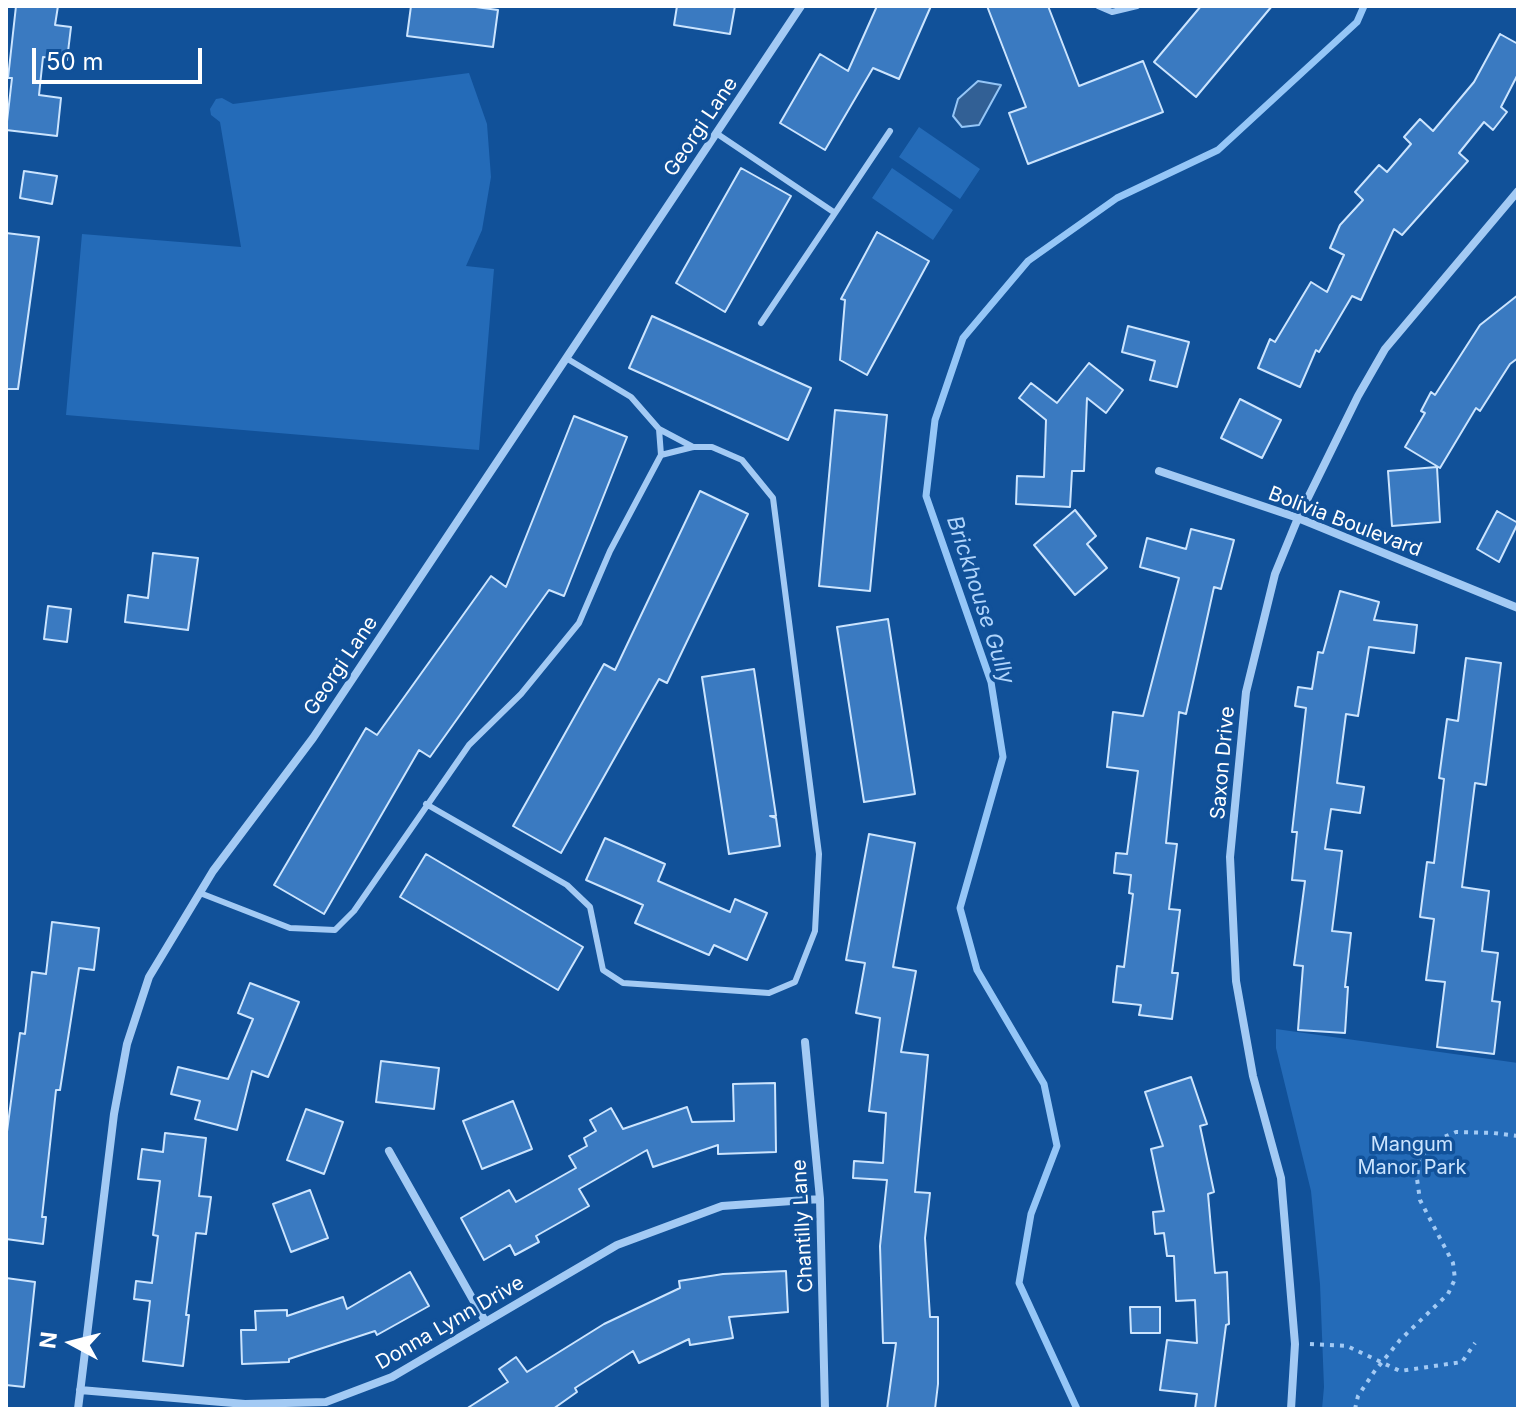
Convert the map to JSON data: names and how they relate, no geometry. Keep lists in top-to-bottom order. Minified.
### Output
{"streets":{"street":["Georgi Lane","Bolivia Boulevard","Saxon Drive","Chantilly Lane","Donna Lynn Drive"]},"crossings":[["Georgi Lane","Donna Lynn Drive"],["Bolivia Boulevard","Saxon Drive"],["Chantilly Lane","Donna Lynn Drive"]],"water":["Brickhouse Gully"],"parks":["Mangum Manor Park"],"scale_bar":"50 m","north":"left"}
